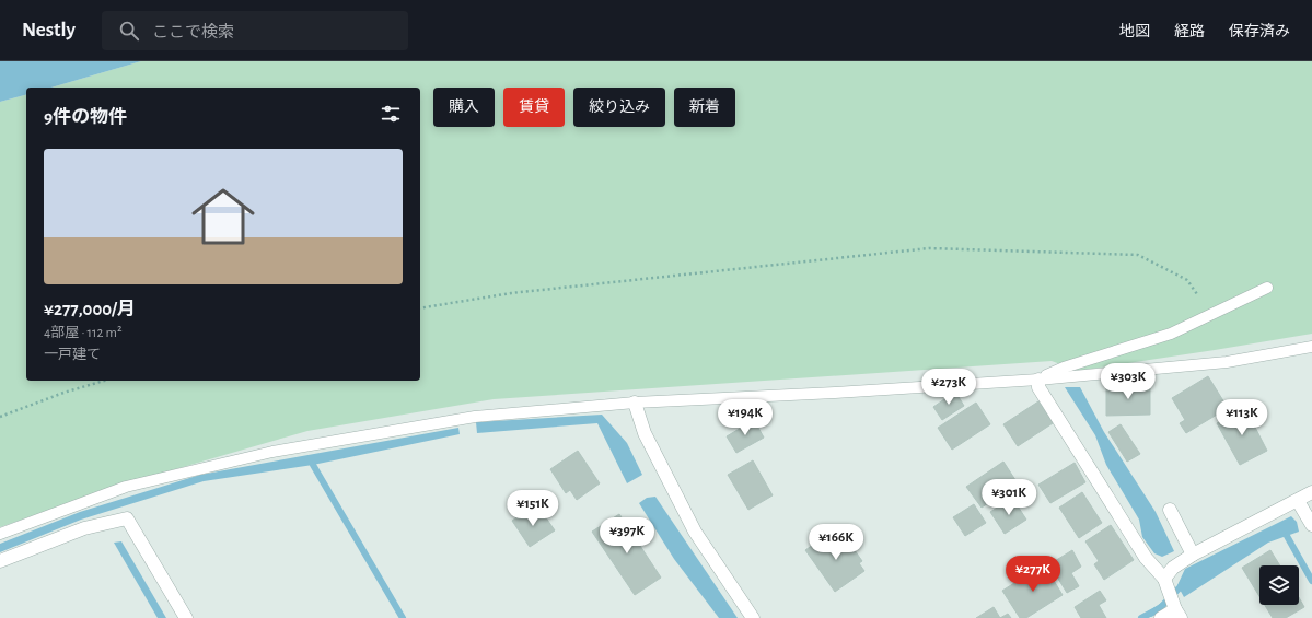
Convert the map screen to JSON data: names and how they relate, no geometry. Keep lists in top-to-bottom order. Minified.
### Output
{"page":{"header":"Nestly","search":"ここで検索","nav":["地図","経路","保存済み"],"chip":["購入","賃貸","絞り込み","新着"],"heading":"9件の物件","list":[{"name":"¥277,000/月","note":"4部屋 · 112 m² · 一戸建て"}],"price":["¥303K","¥273K","¥194K","¥113K","¥301K","¥151K","¥397K","¥166K","¥277K"]}}
